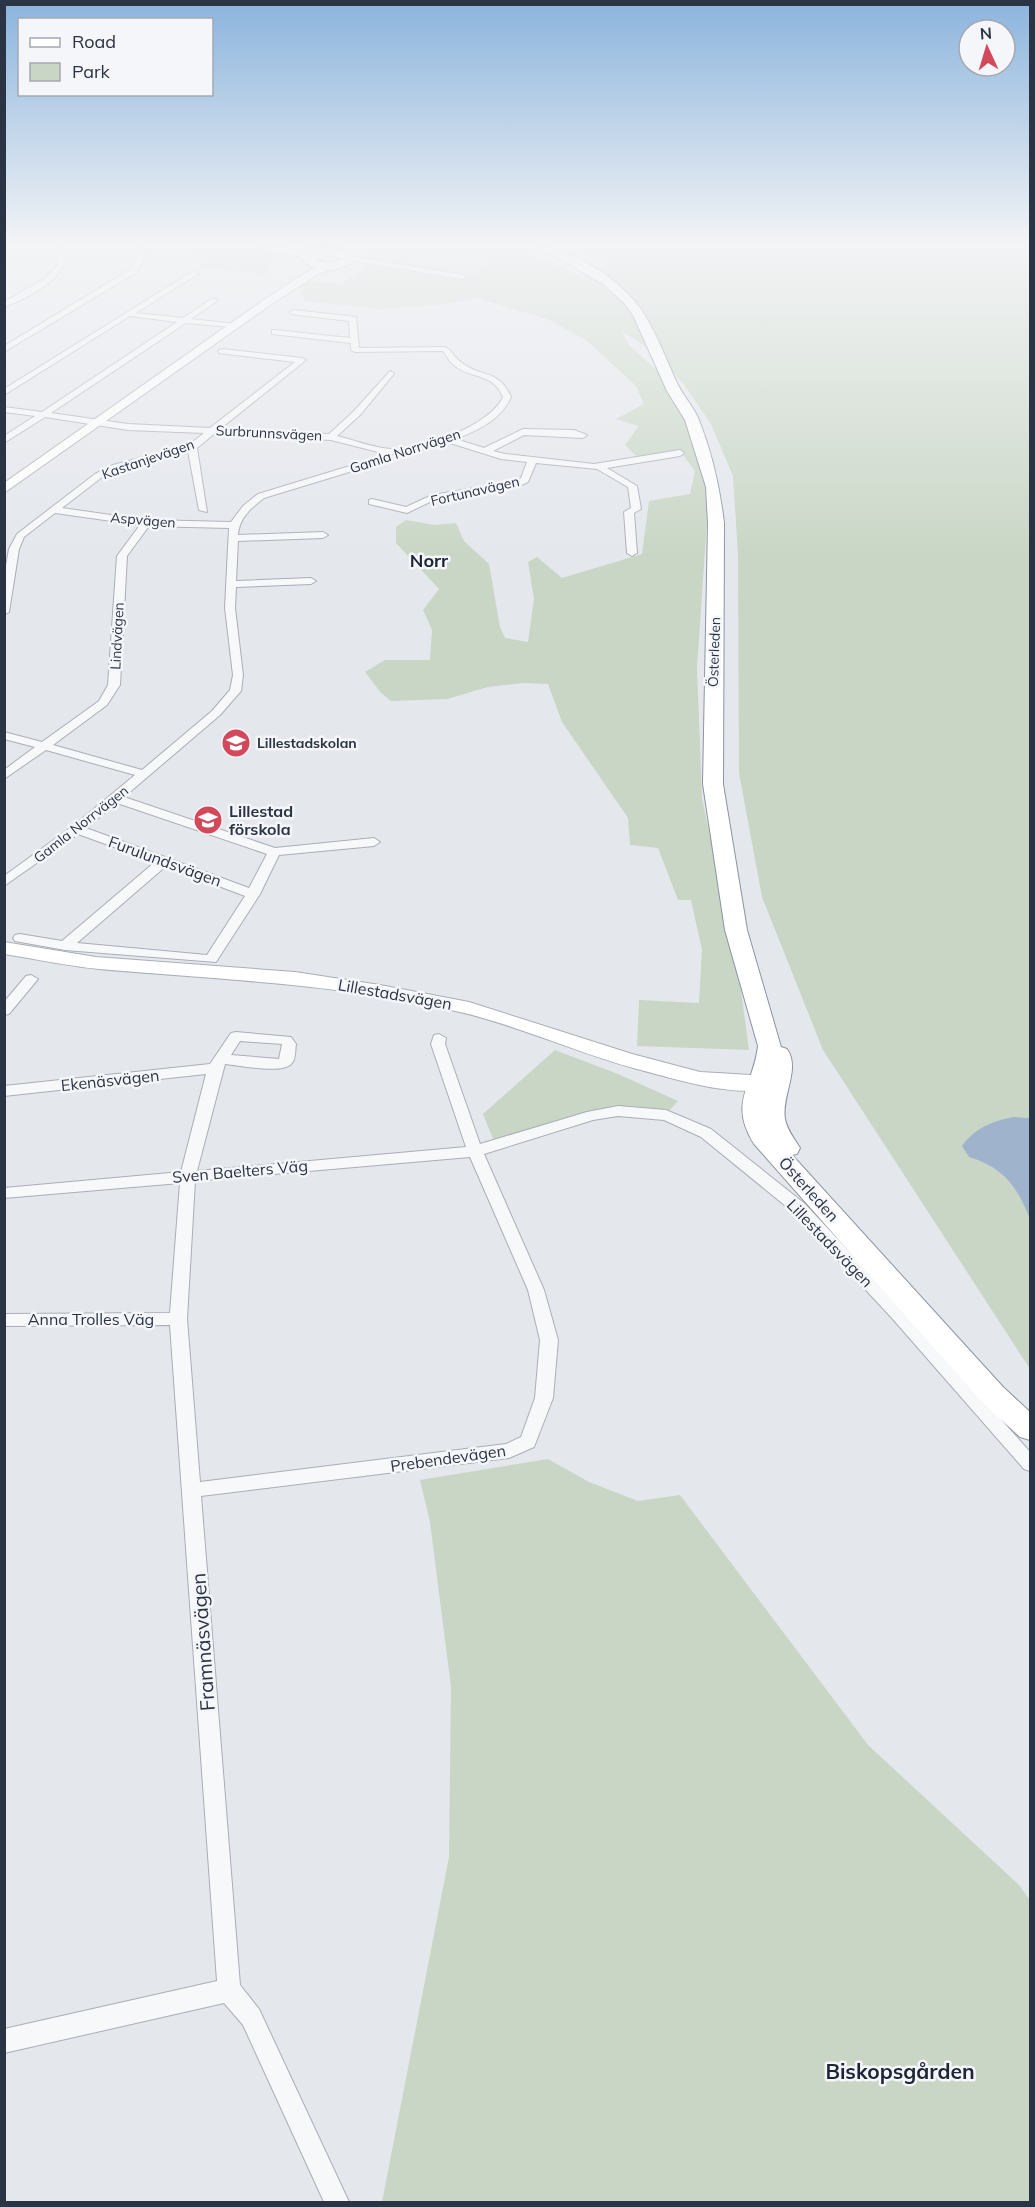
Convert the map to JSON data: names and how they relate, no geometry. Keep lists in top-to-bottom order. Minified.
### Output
{"streets":{"highway":["Österleden"],"main road":["Lillestadsvägen"],"street":["Surbrunnsvägen","Gamla Norrvägen","Kastanjevägen","Fortunavägen","Aspvägen","Lindvägen","Furulundsvägen","Ekenäsvägen","Sven Baelters Väg","Anna Trolles Väg","Prebendevägen","Framnäsvägen"]},"crossings":[["Surbrunnsvägen","Gamla Norrvägen"],["Surbrunnsvägen","Kastanjevägen"],["Gamla Norrvägen","Aspvägen"],["Gamla Norrvägen","Furulundsvägen"],["Kastanjevägen","Aspvägen"],["Aspvägen","Lindvägen"],["Österleden","Lillestadsvägen"],["Lillestadsvägen","Sven Baelters Väg"],["Lillestadsvägen","Prebendevägen"],["Ekenäsvägen","Framnäsvägen"],["Sven Baelters Väg","Prebendevägen"],["Sven Baelters Väg","Framnäsvägen"],["Anna Trolles Väg","Framnäsvägen"],["Prebendevägen","Framnäsvägen"]],"districts":["Norr","Biskopsgården"],"places":{"school or university":["Lillestadskolan","Lillestad förskola"]},"legend":["Road","Park"],"north":"top"}
